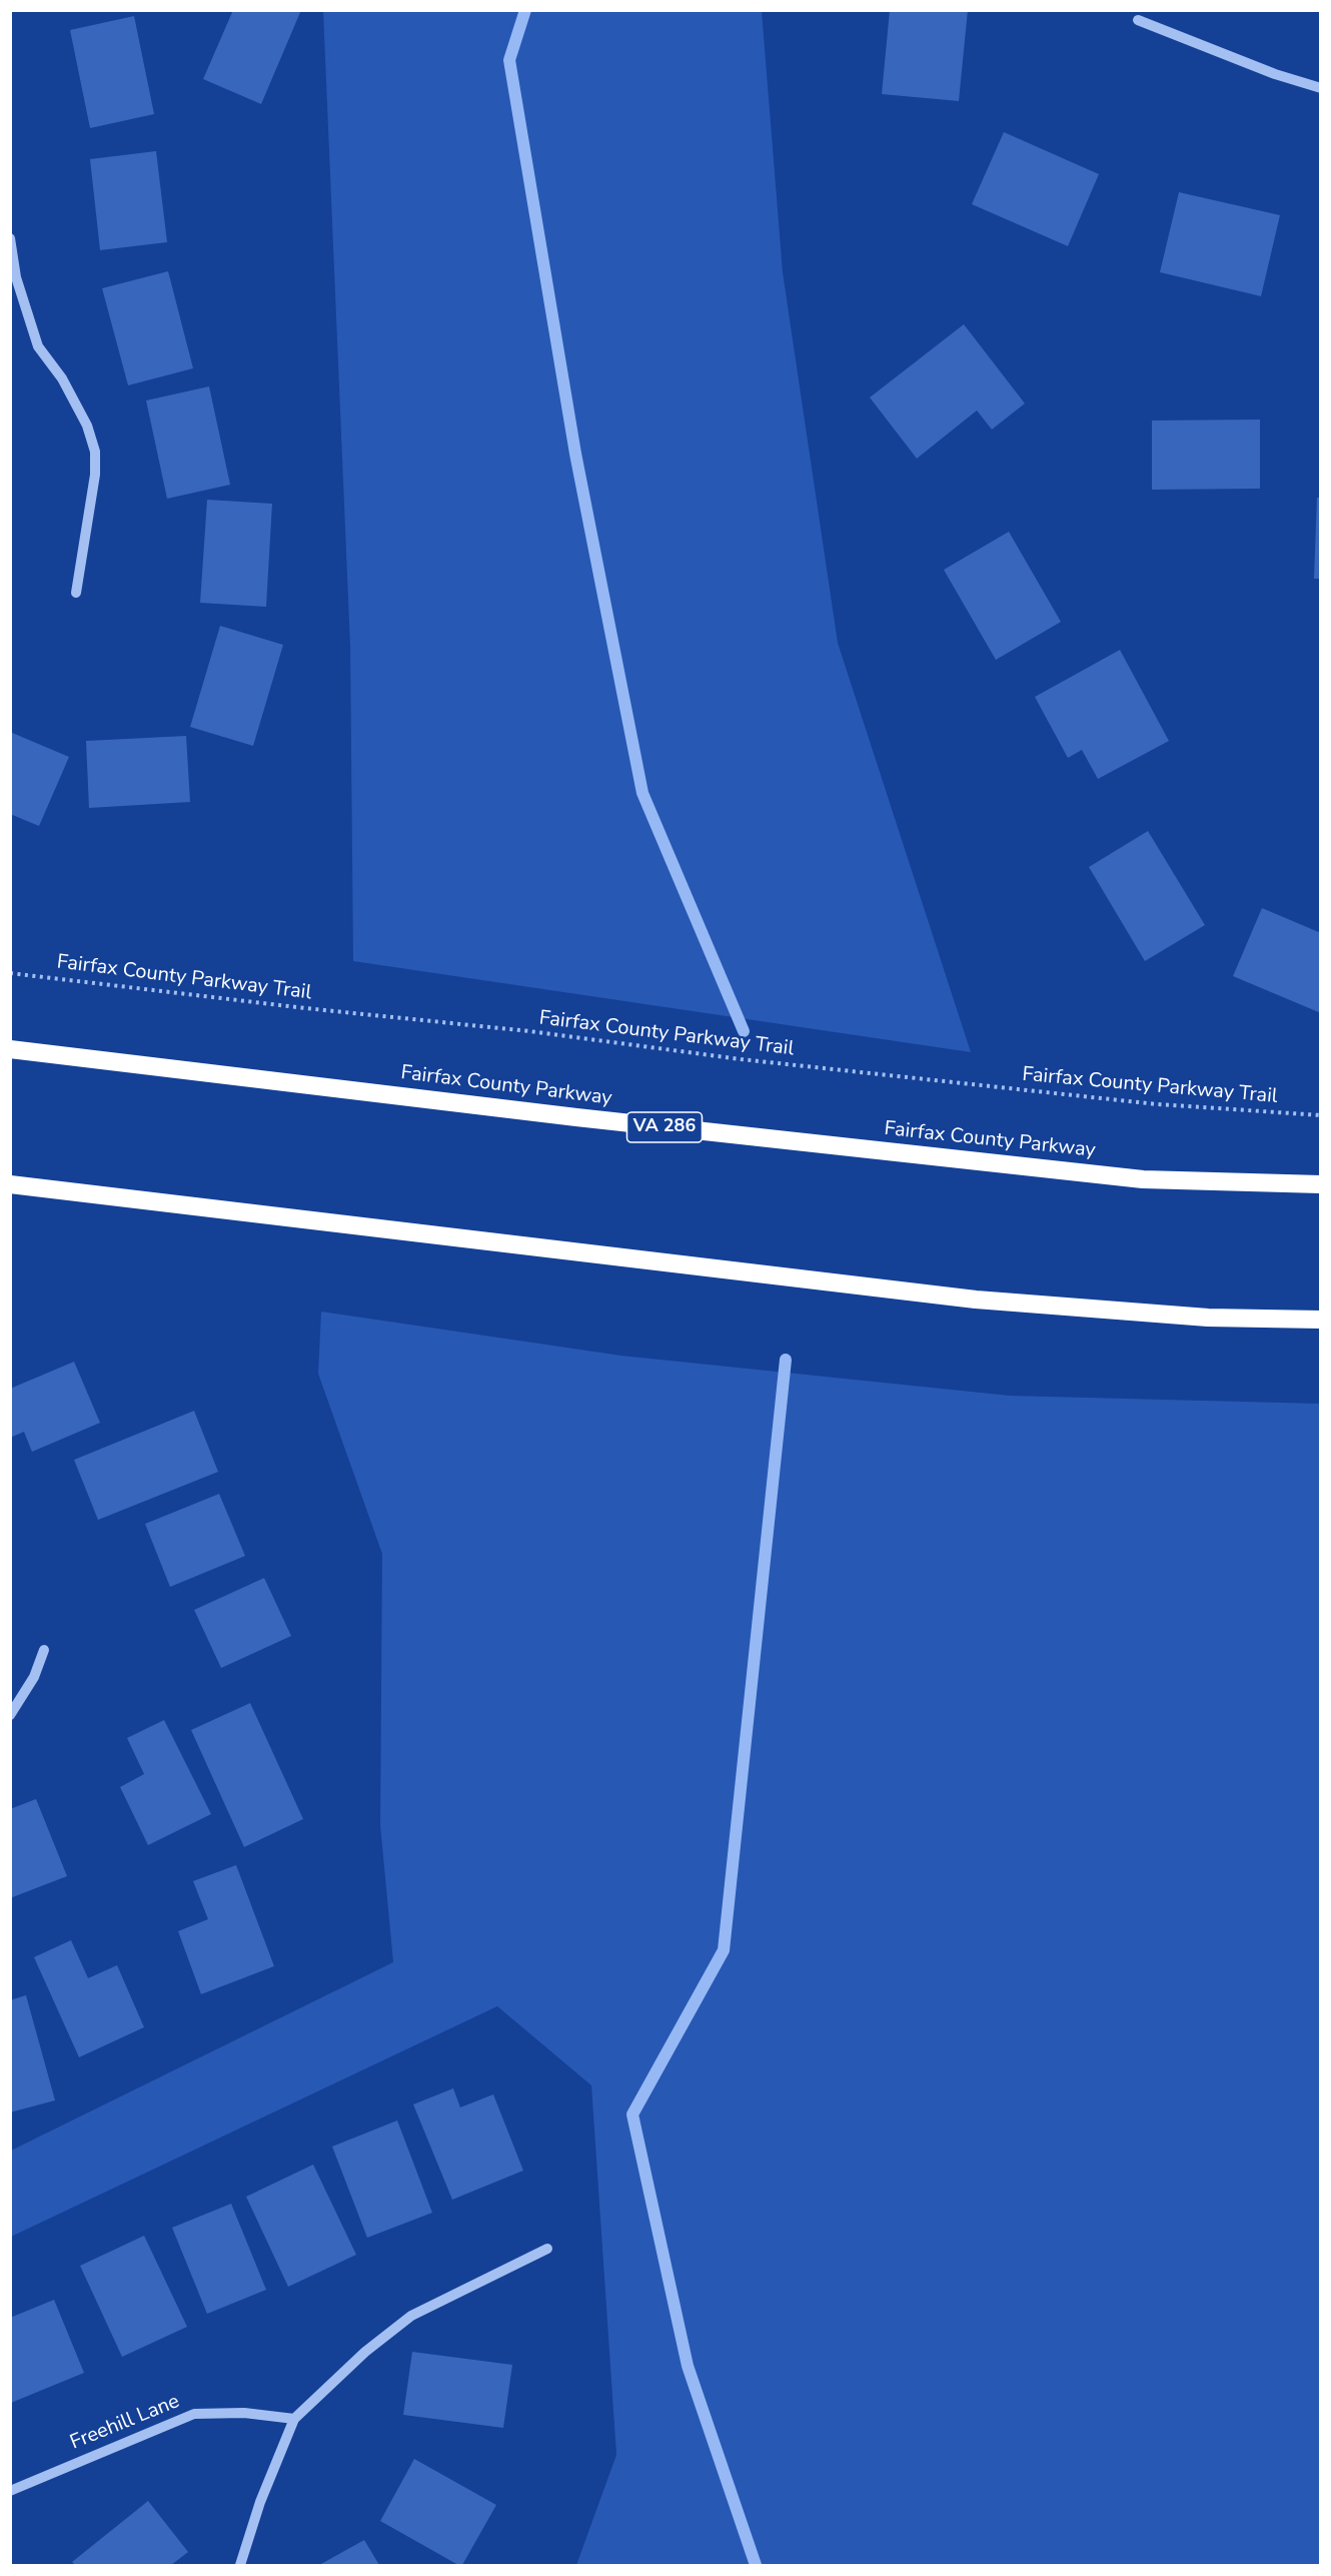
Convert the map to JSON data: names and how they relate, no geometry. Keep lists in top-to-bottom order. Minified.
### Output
{"streets":{"highway":["Fairfax County Parkway","VA 286"],"street":["Freehill Lane"],"path":["Fairfax County Parkway Trail"]}}
